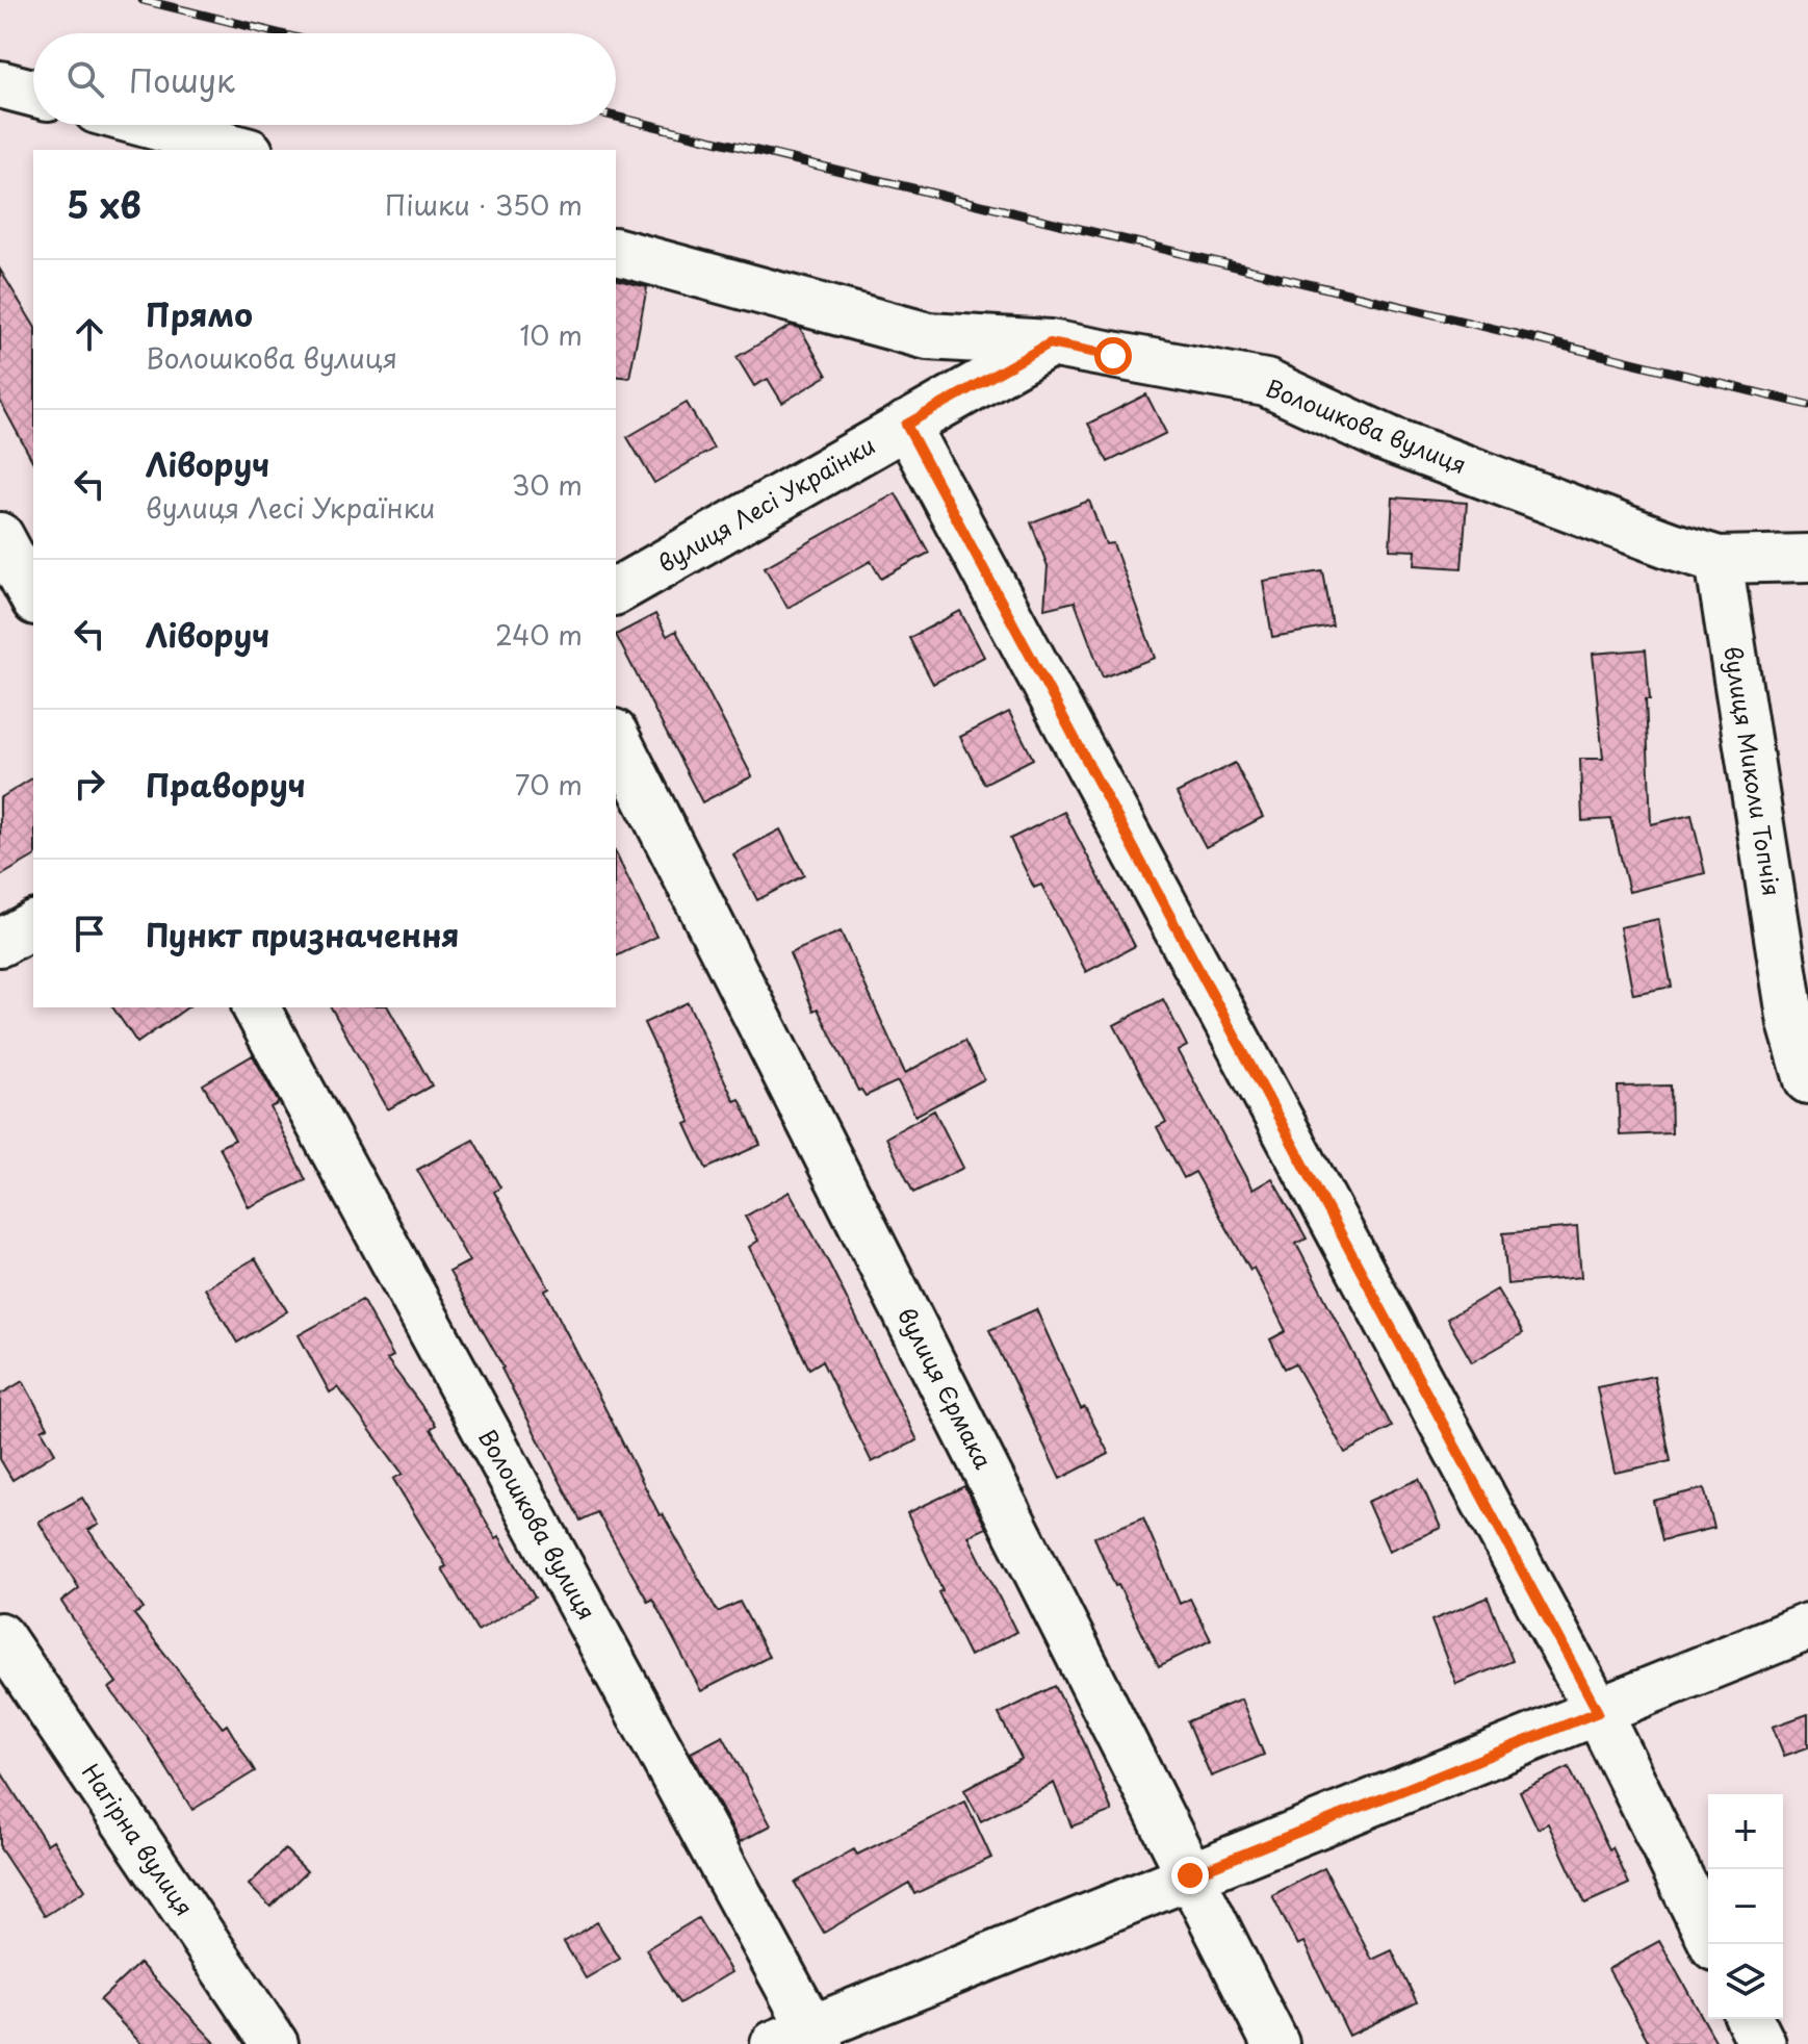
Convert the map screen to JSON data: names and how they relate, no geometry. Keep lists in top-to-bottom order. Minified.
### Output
{"streets":{"street":["Волошкова вулиця","вулиця Лесі Українки","вулиця Миколи Топчія","вулиця Єрмака","Нагірна вулиця"]},"crossings":[["Волошкова вулиця","вулиця Лесі Українки"],["Волошкова вулиця","вулиця Миколи Топчія"]],"page":{"search":"Пошук","heading":["5 хв","Пішки · 350 m"],"list":[["Прямо","Волошкова вулиця","10 m"],["Ліворуч","вулиця Лесі Українки","30 m"],["Ліворуч","240 m"],["Праворуч","70 m"],"Пункт призначення"],"map_buttons":["+","−"]}}
